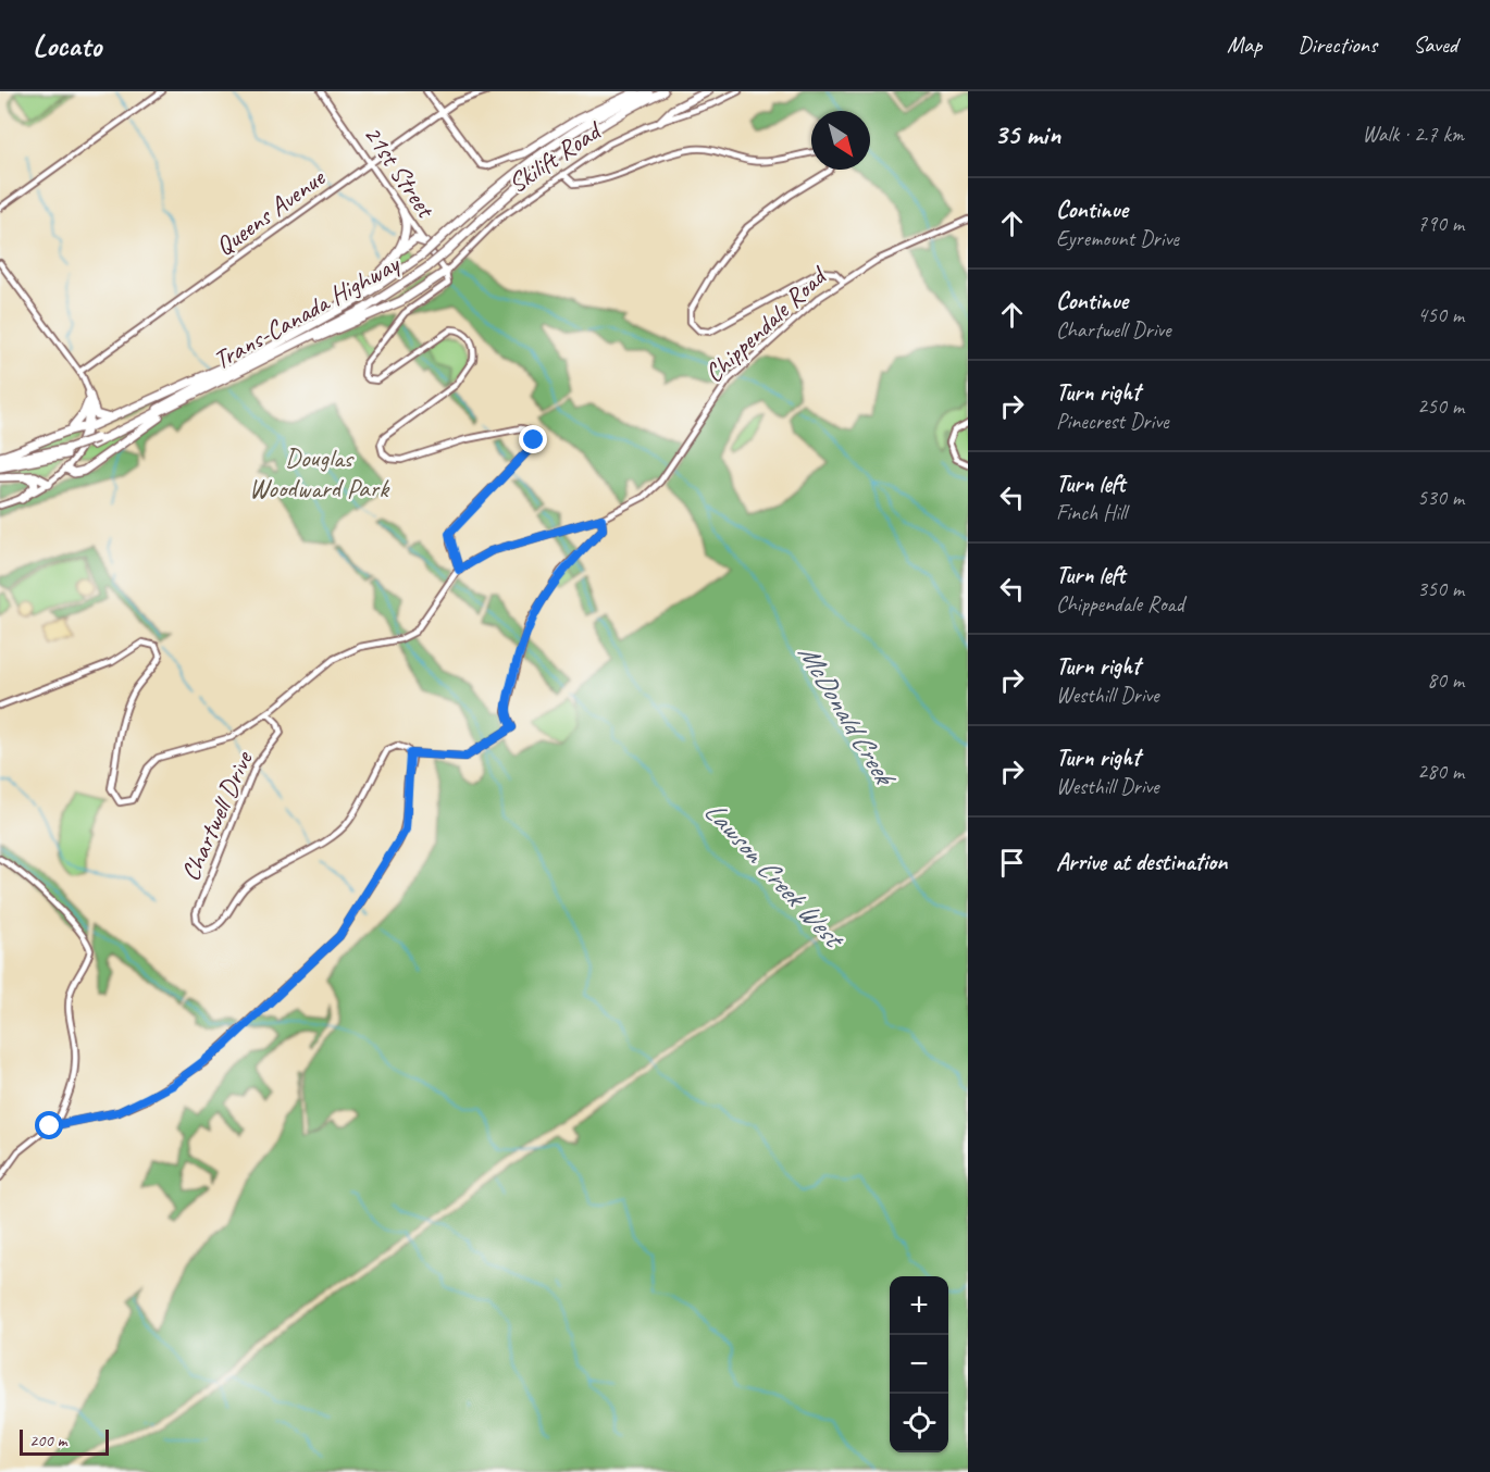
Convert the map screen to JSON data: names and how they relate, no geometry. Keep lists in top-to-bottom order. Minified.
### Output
{"streets":{"highway":["Trans-Canada Highway"],"street":["Skilift Road","21st Street","Queens Avenue","Chippendale Road","Chartwell Drive"]},"crossings":[["Skilift Road","21st Street"],["Skilift Road","Chippendale Road"],["21st Street","Queens Avenue"],["Chippendale Road","Chartwell Drive"]],"water":["McDonald Creek","Lawson Creek West"],"parks":["Douglas Woodward Park"],"scale_bar":"200 m","north":"bottom right","page":{"header":"Locato","nav":["Map","Directions","Saved"],"heading":["35 min","Walk · 2.7 km"],"list":[["Continue","Eyremount Drive","790 m"],["Continue","Chartwell Drive","450 m"],["Turn right","Pinecrest Drive","250 m"],["Turn left","Finch Hill","530 m"],["Turn left","Chippendale Road","350 m"],["Turn right","Westhill Drive","80 m"],["Turn right","Westhill Drive","280 m"],"Arrive at destination"],"map_buttons":["+","−"],"scale":"200 m"}}
